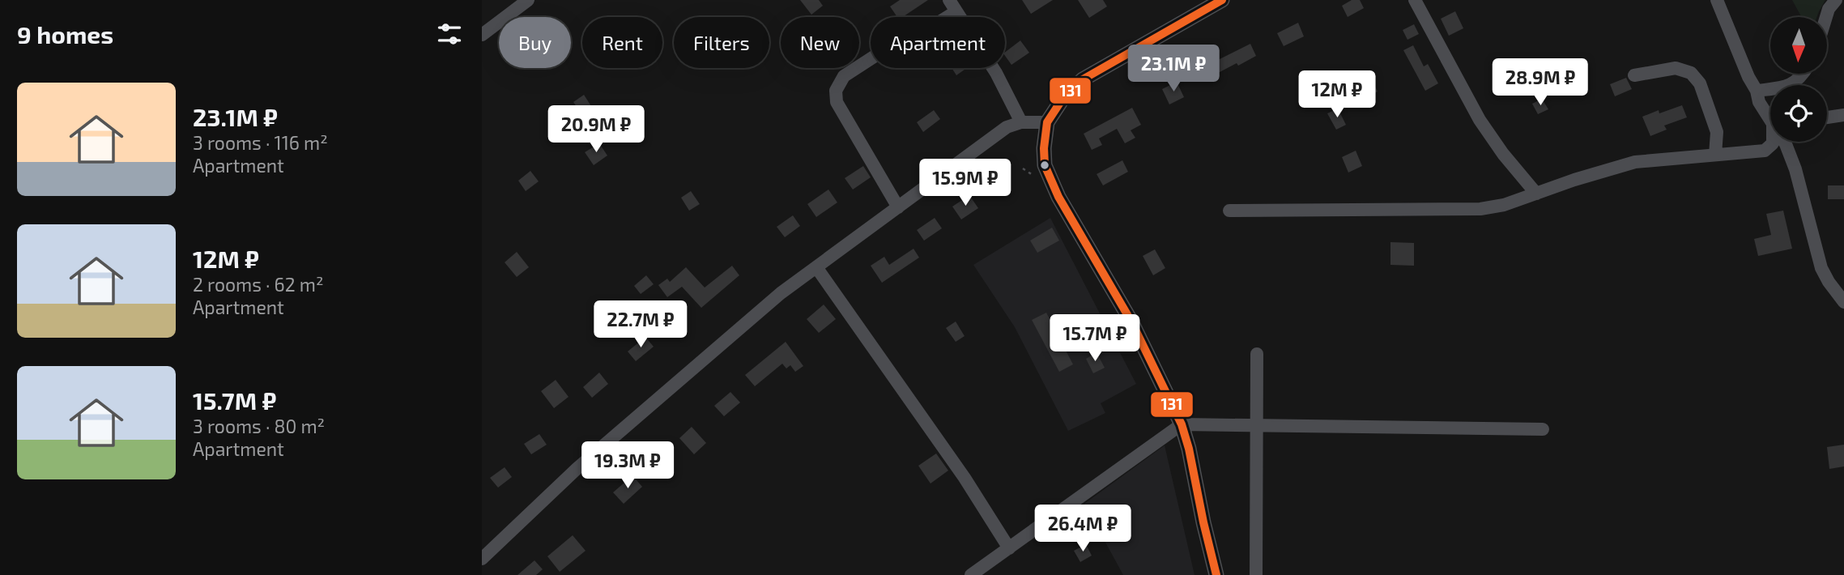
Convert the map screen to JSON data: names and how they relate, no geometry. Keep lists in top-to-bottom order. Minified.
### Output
{"lines":["transit line 131"],"north":"bottom","page":{"heading":"9 homes","chip":["Buy","Rent","Filters","New","Apartment"],"price":["23.1M ₽","28.9M ₽","12M ₽","20.9M ₽","15.9M ₽","22.7M ₽","15.7M ₽","19.3M ₽","26.4M ₽"],"list":[{"name":"23.1M ₽","note":"3 rooms · 116 m² · Apartment"},{"name":"12M ₽","note":"2 rooms · 62 m² · Apartment"},{"name":"15.7M ₽","note":"3 rooms · 80 m² · Apartment"}]}}
